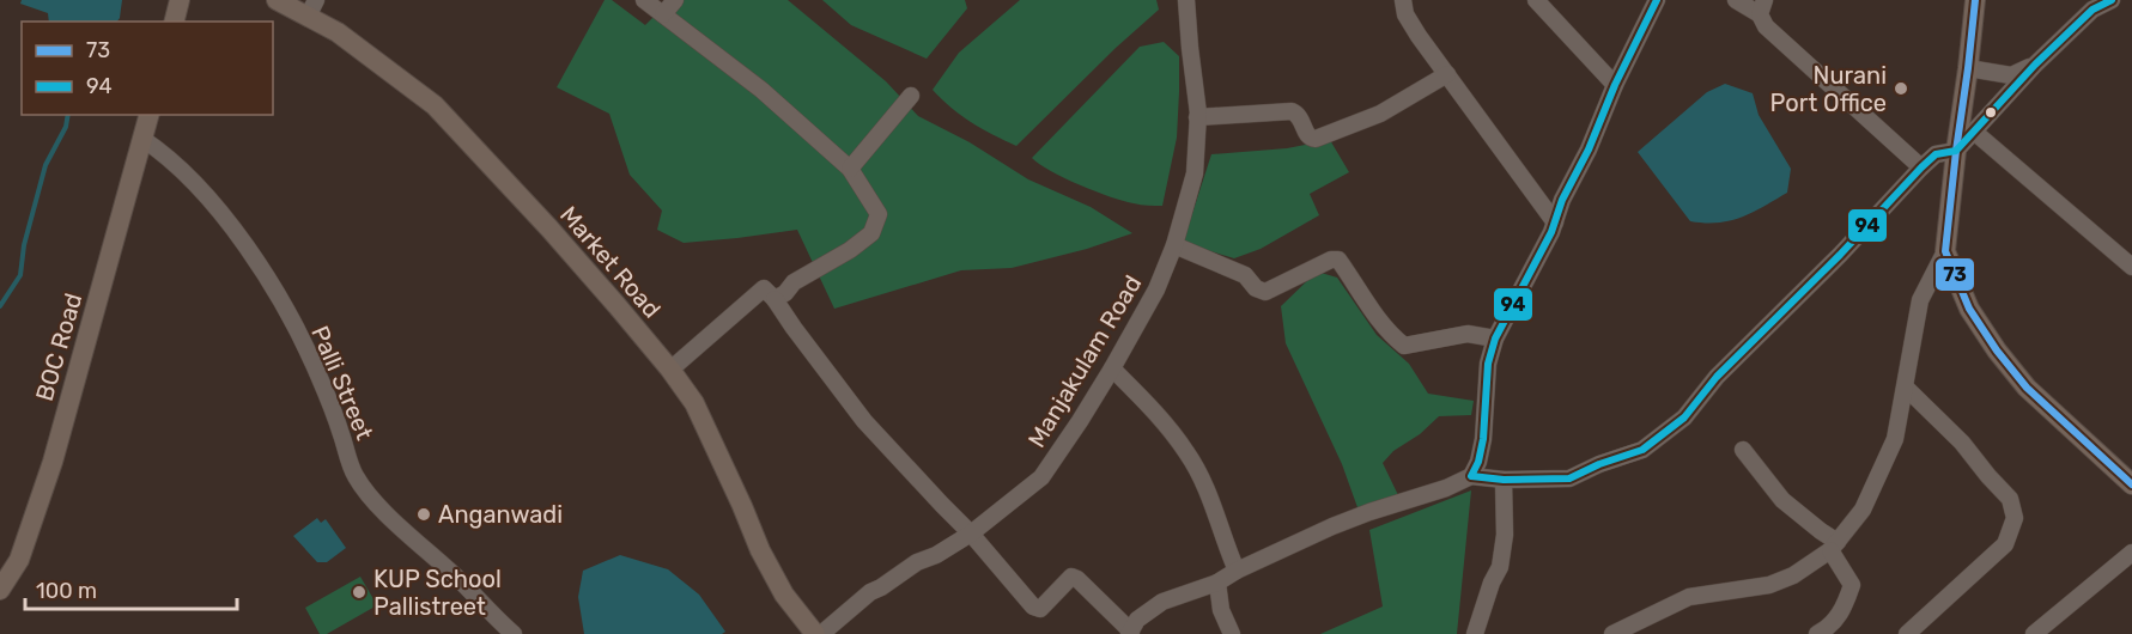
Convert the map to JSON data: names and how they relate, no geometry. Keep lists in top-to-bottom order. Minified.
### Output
{"streets":{"main road":["Market Road","BOC Road"],"street":["Manjakulam Road","Palli Street"]},"crossings":[["Market Road","Manjakulam Road"],["BOC Road","Palli Street"]],"places":["Nurani Port Office","Anganwadi","KUP School Pallistreet"],"lines":["transit line 73","transit line 94"],"legend":["73","94"],"scale_bar":"100 m"}
